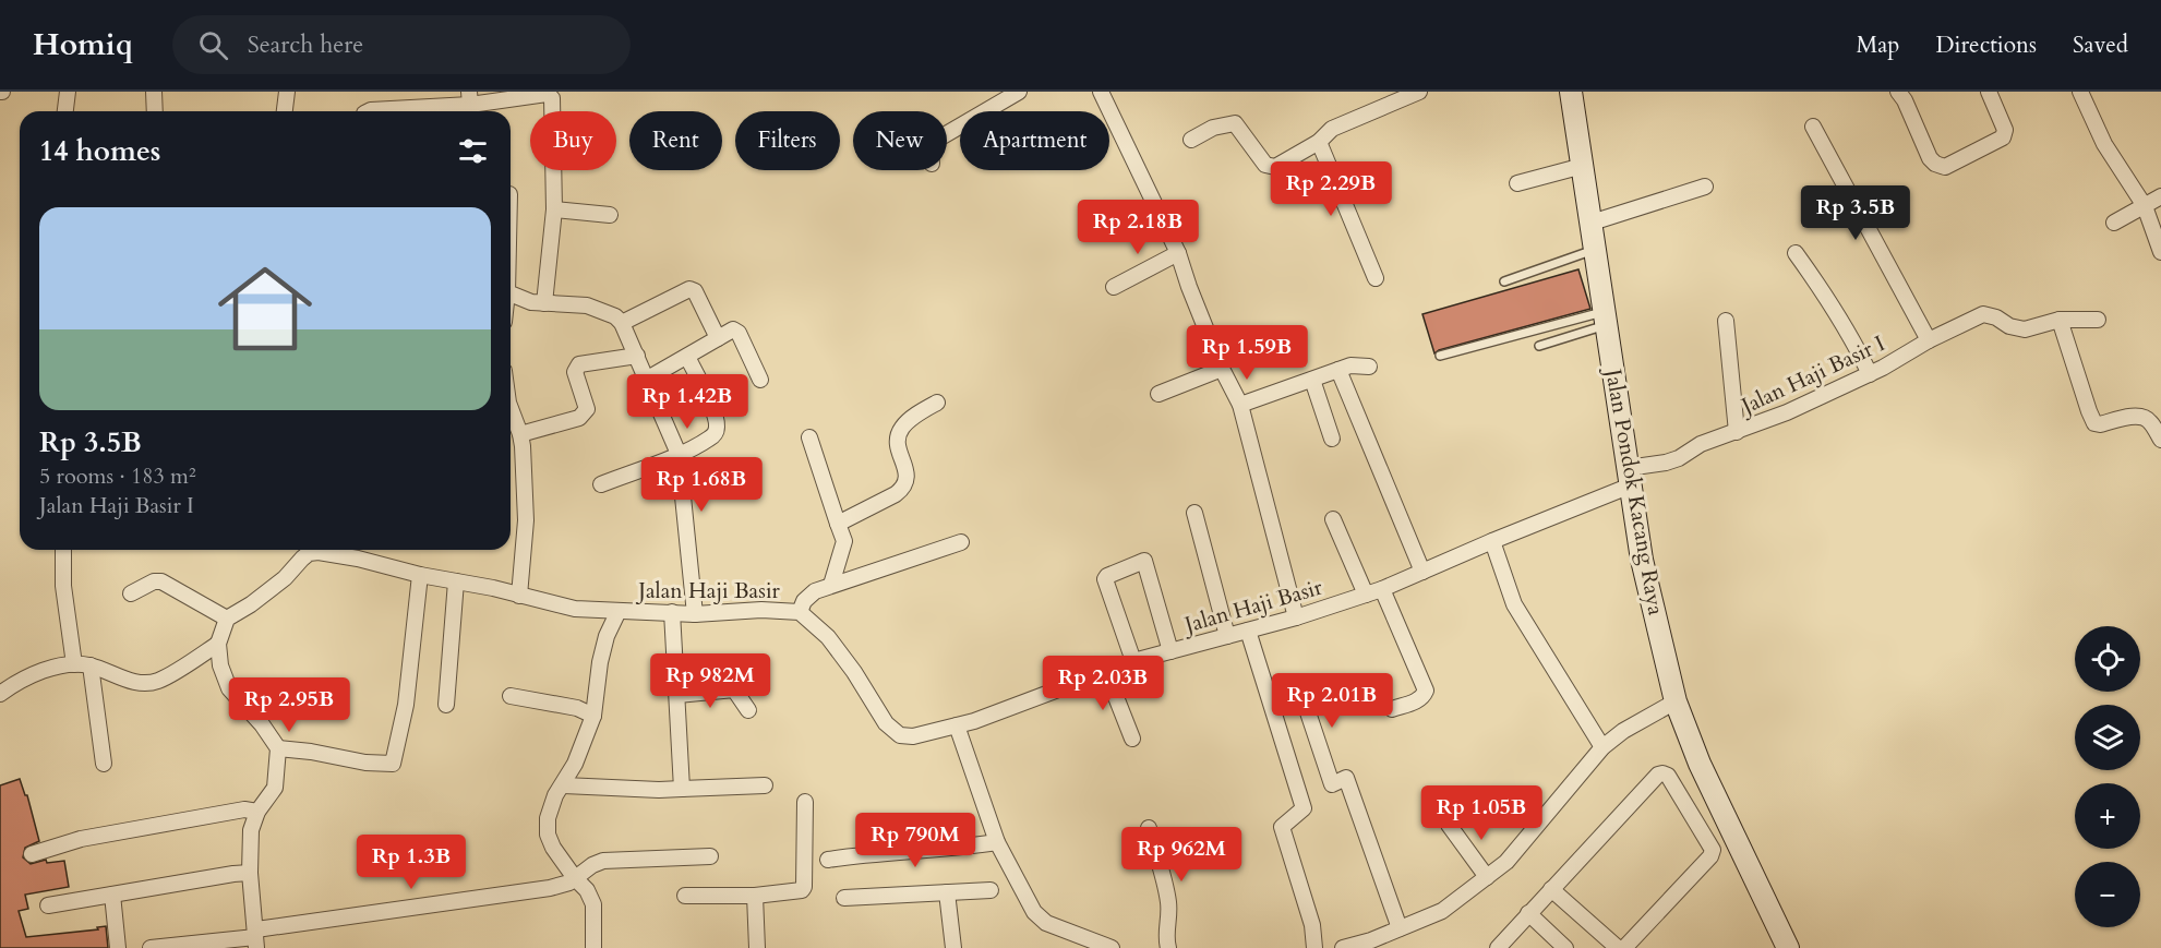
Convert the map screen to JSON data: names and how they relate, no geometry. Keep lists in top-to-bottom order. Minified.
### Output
{"streets":{"main road":["Jalan Pondok Kacang Raya"],"street":["Jalan Haji Basir I","Jalan Haji Basir"]},"crossings":[["Jalan Haji Basir I","Jalan Pondok Kacang Raya"],["Jalan Haji Basir I","Jalan Haji Basir"],["Jalan Pondok Kacang Raya","Jalan Haji Basir"]],"page":{"header":"Homiq","search":"Search here","nav":["Map","Directions","Saved"],"chip":["Buy","Rent","Filters","New","Apartment"],"heading":"14 homes","price":["Rp 2.29B","Rp 3.5B","Rp 2.18B","Rp 1.59B","Rp 1.42B","Rp 1.68B","Rp 982M","Rp 2.03B","Rp 2.01B","Rp 2.95B","Rp 1.05B","Rp 790M","Rp 962M","Rp 1.3B"],"list":[{"name":"Rp 3.5B","note":"5 rooms · 183 m² · Jalan Haji Basir I"}],"map_buttons":["+","−"]}}
